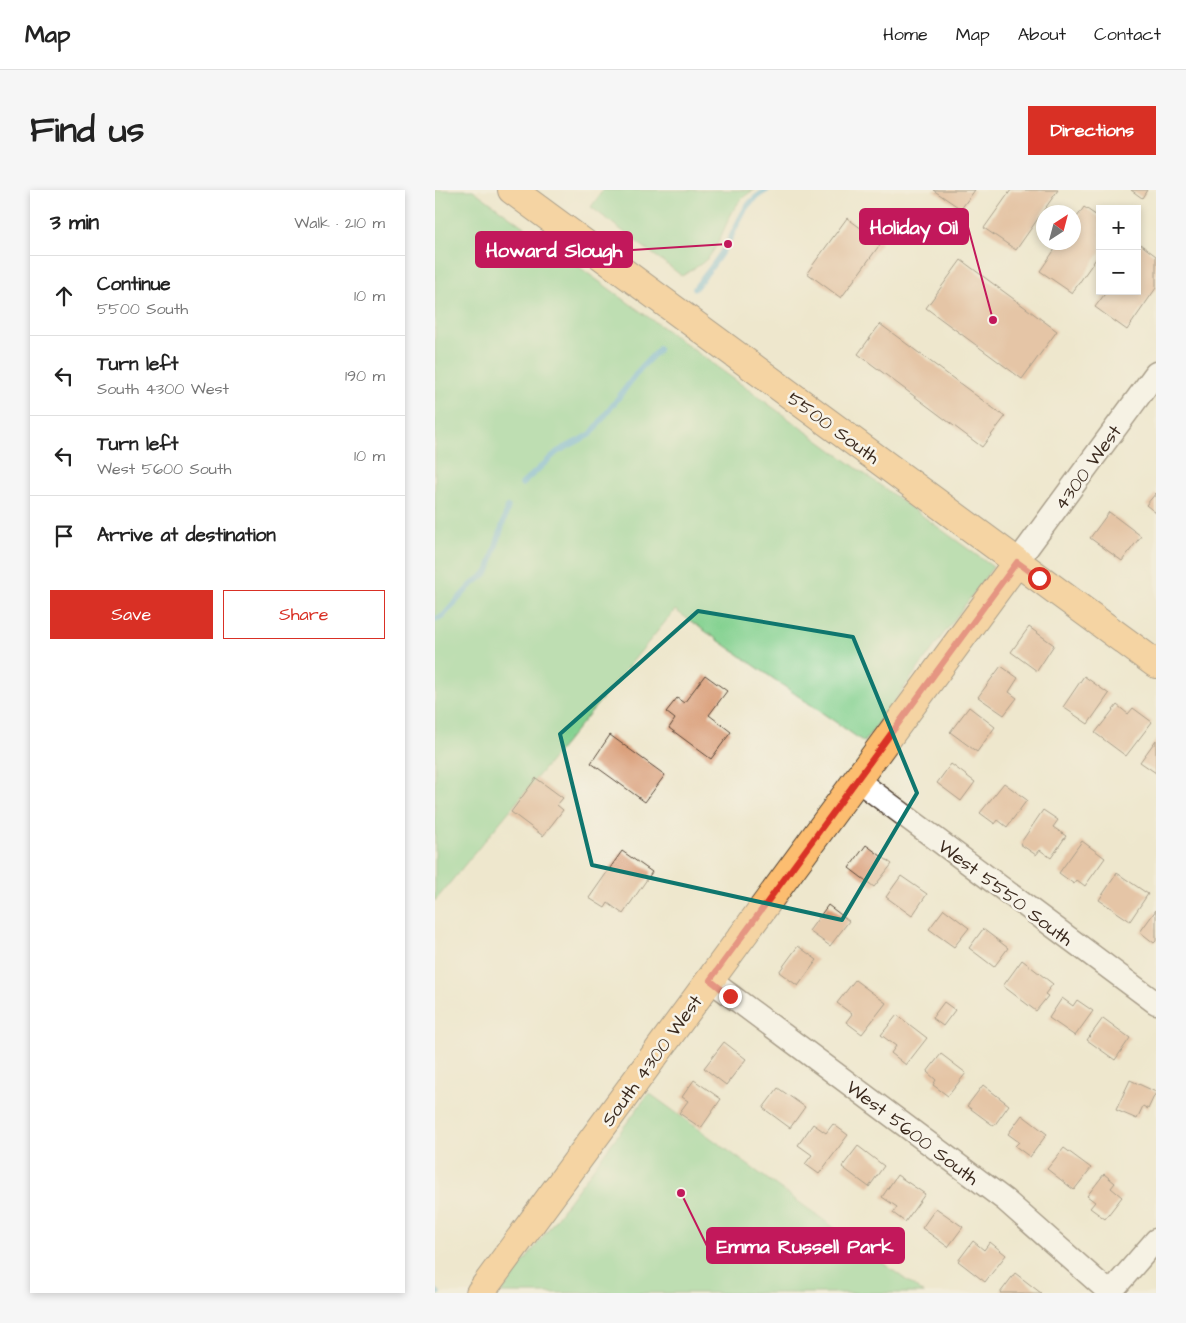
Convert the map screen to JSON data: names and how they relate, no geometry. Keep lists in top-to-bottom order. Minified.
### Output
{"streets":{"main road":["5500 South","South 4300 West"],"street":["4300 West","West 5550 South","West 5600 South"]},"crossings":[["5500 South","4300 West"],["5500 South","South 4300 West"],["4300 West","South 4300 West"],["West 5550 South","South 4300 West"],["South 4300 West","West 5600 South"]],"places":["Howard Slough","Holiday Oil","Emma Russell Park"],"north":"top right","page":{"header":"Map","nav":["Home","Map","About","Contact"],"title":"Find us","buttons":["Directions",["Save","Share"]],"heading":["3 min","Walk · 210 m"],"map_buttons":["+","−"],"list":[["Continue","5500 South","10 m"],["Turn left","South 4300 West","190 m"],["Turn left","West 5600 South","10 m"],"Arrive at destination"]}}
